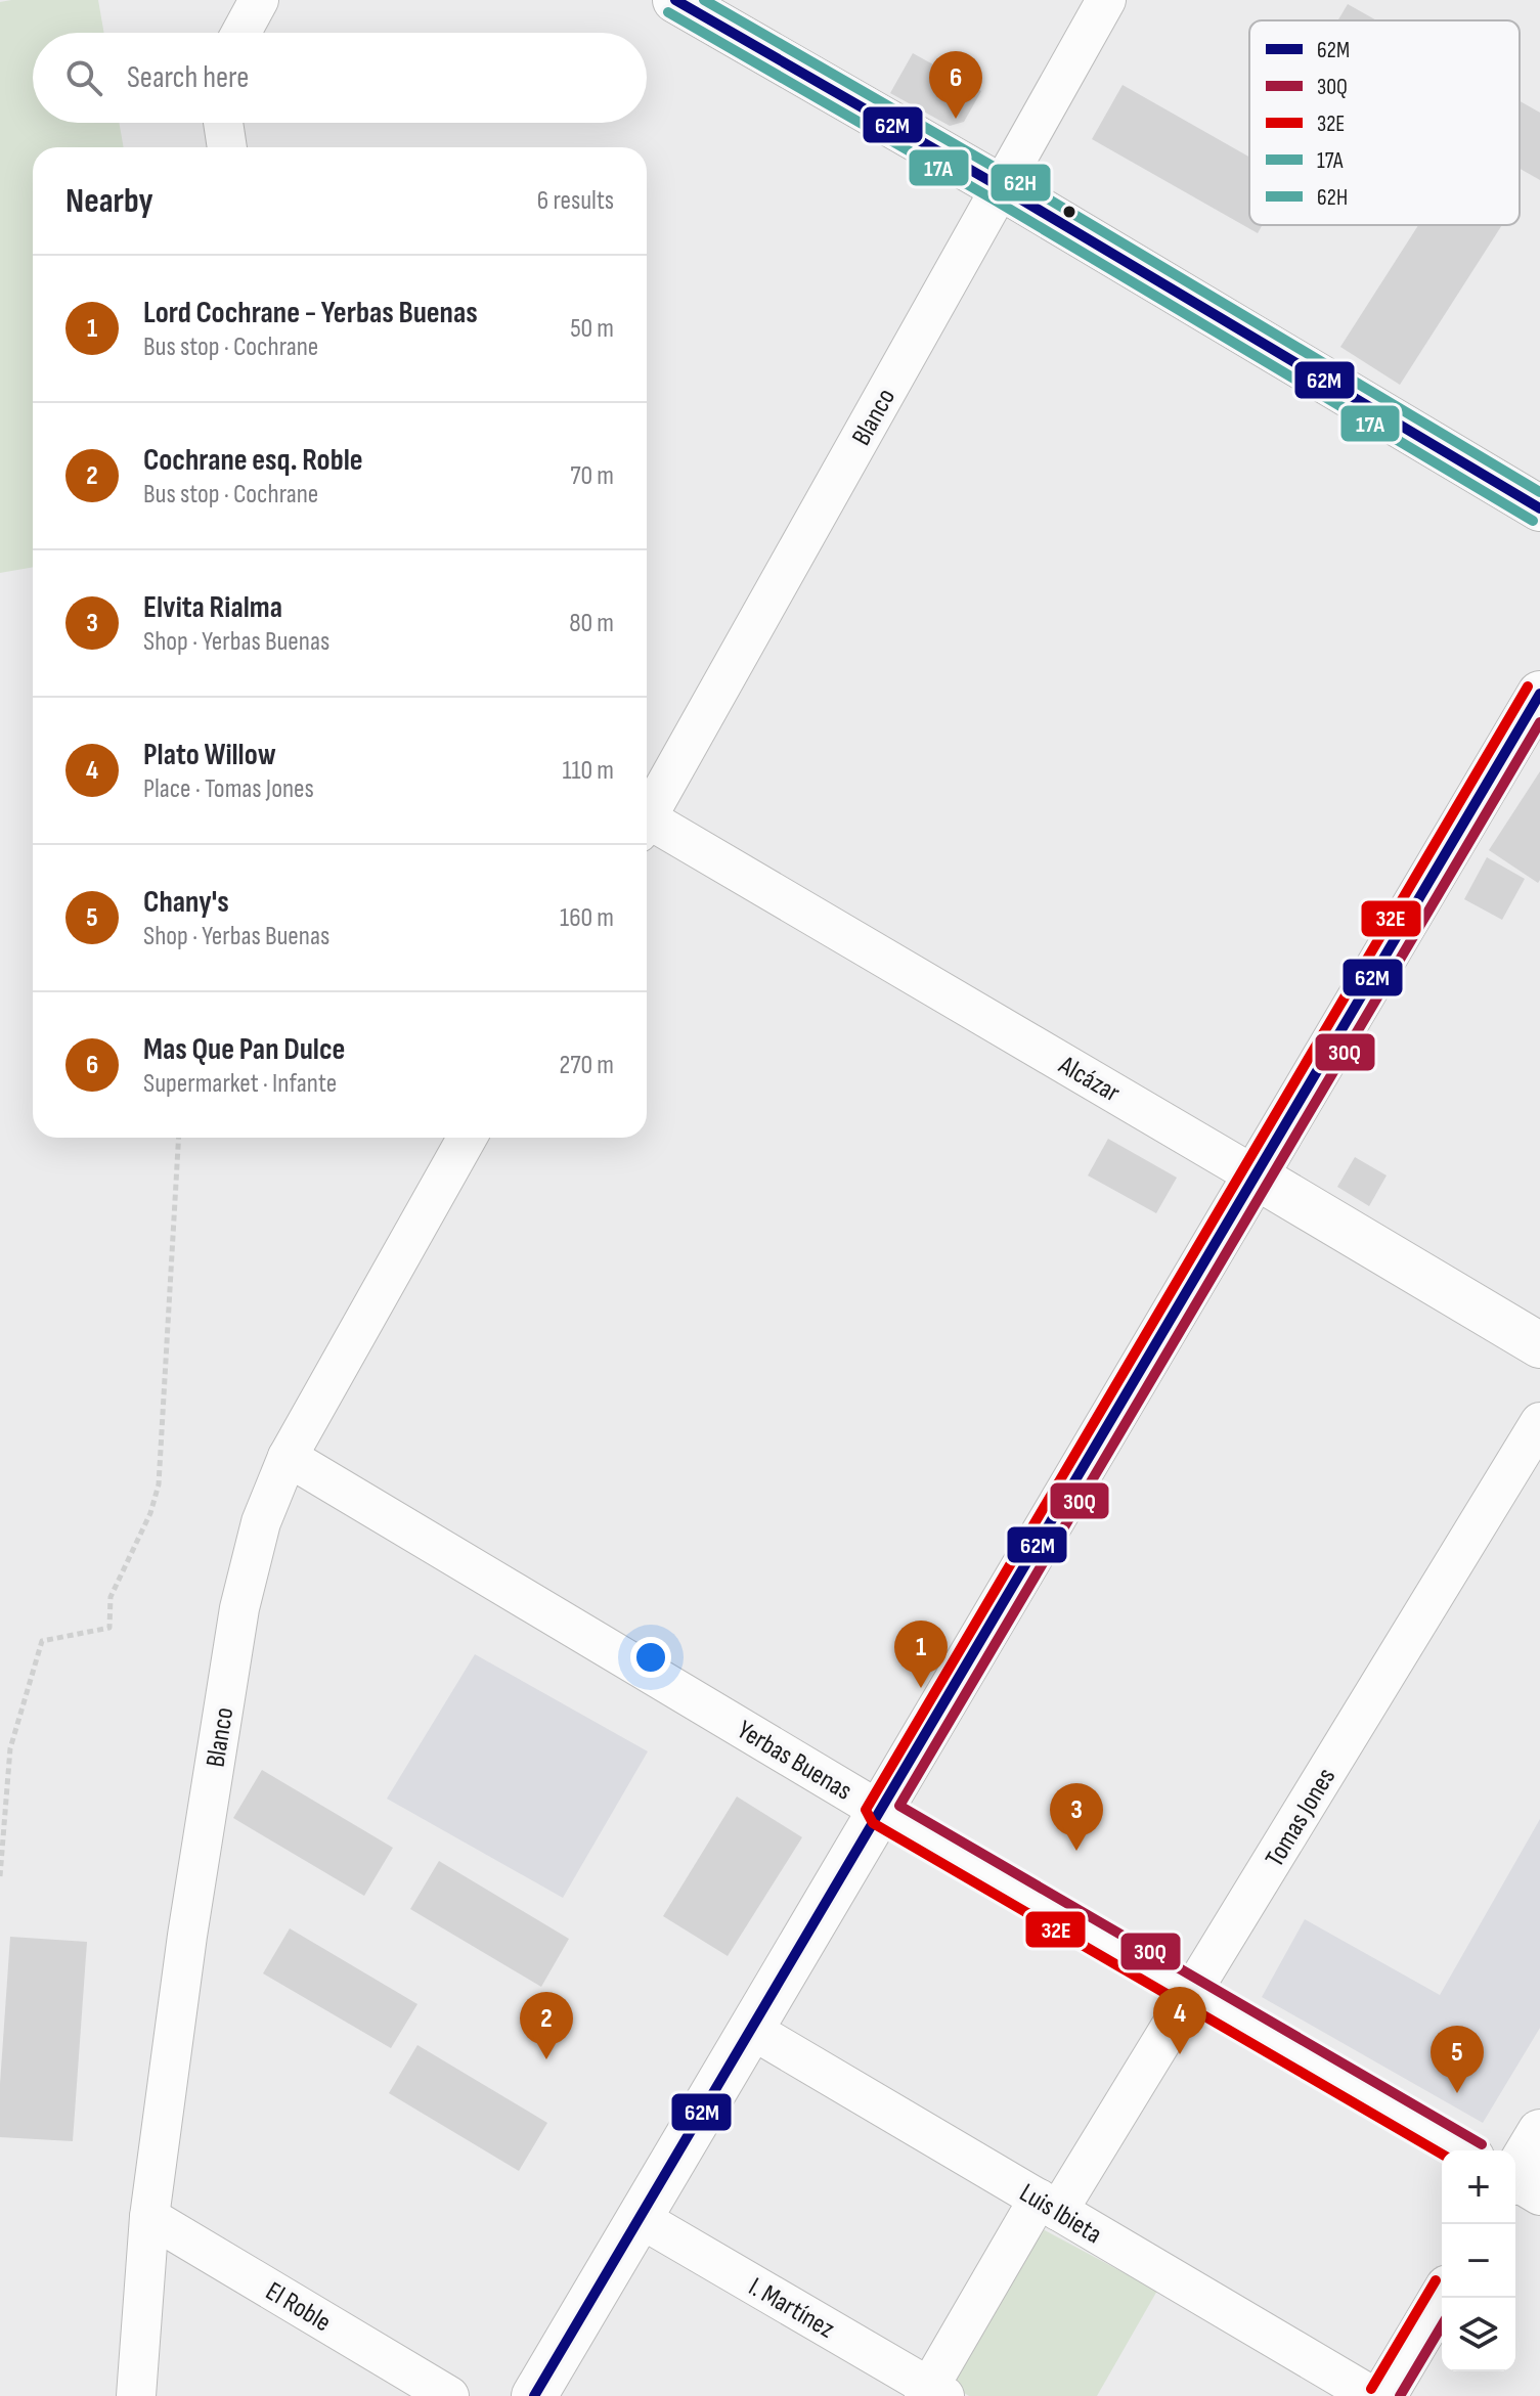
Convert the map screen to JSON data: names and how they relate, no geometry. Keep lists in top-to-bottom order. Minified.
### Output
{"streets":{"main road":["Alcázar"],"street":["Blanco","Yerbas Buenas","Tomas Jones","Luis Ibieta","El Roble","I. Martínez"]},"crossings":[["Blanco","Yerbas Buenas"],["Blanco","El Roble"],["Yerbas Buenas","Tomas Jones"],["Tomas Jones","Luis Ibieta"],["Tomas Jones","I. Martínez"]],"lines":["transit line 62M","transit line 62H","transit line 17A","transit line 32E","transit line 30Q"],"legend":["62M","30Q","32E","17A","62H"],"page":{"search":"Search here","pins":["6","1","3","4","2","5"],"heading":["Nearby","6 results"],"list":[{"mark":"1","name":"Lord Cochrane - Yerbas Buenas","note":"Bus stop · Cochrane","value":"50 m"},{"mark":"2","name":"Cochrane esq. Roble","note":"Bus stop · Cochrane","value":"70 m"},{"mark":"3","name":"Elvita Rialma","note":"Shop · Yerbas Buenas","value":"80 m"},{"mark":"4","name":"Plato Willow","note":"Place · Tomas Jones","value":"110 m"},{"mark":"5","name":"Chany's","note":"Shop · Yerbas Buenas","value":"160 m"},{"mark":"6","name":"Mas Que Pan Dulce","note":"Supermarket · Infante","value":"270 m"}],"map_buttons":["+","−"]}}
